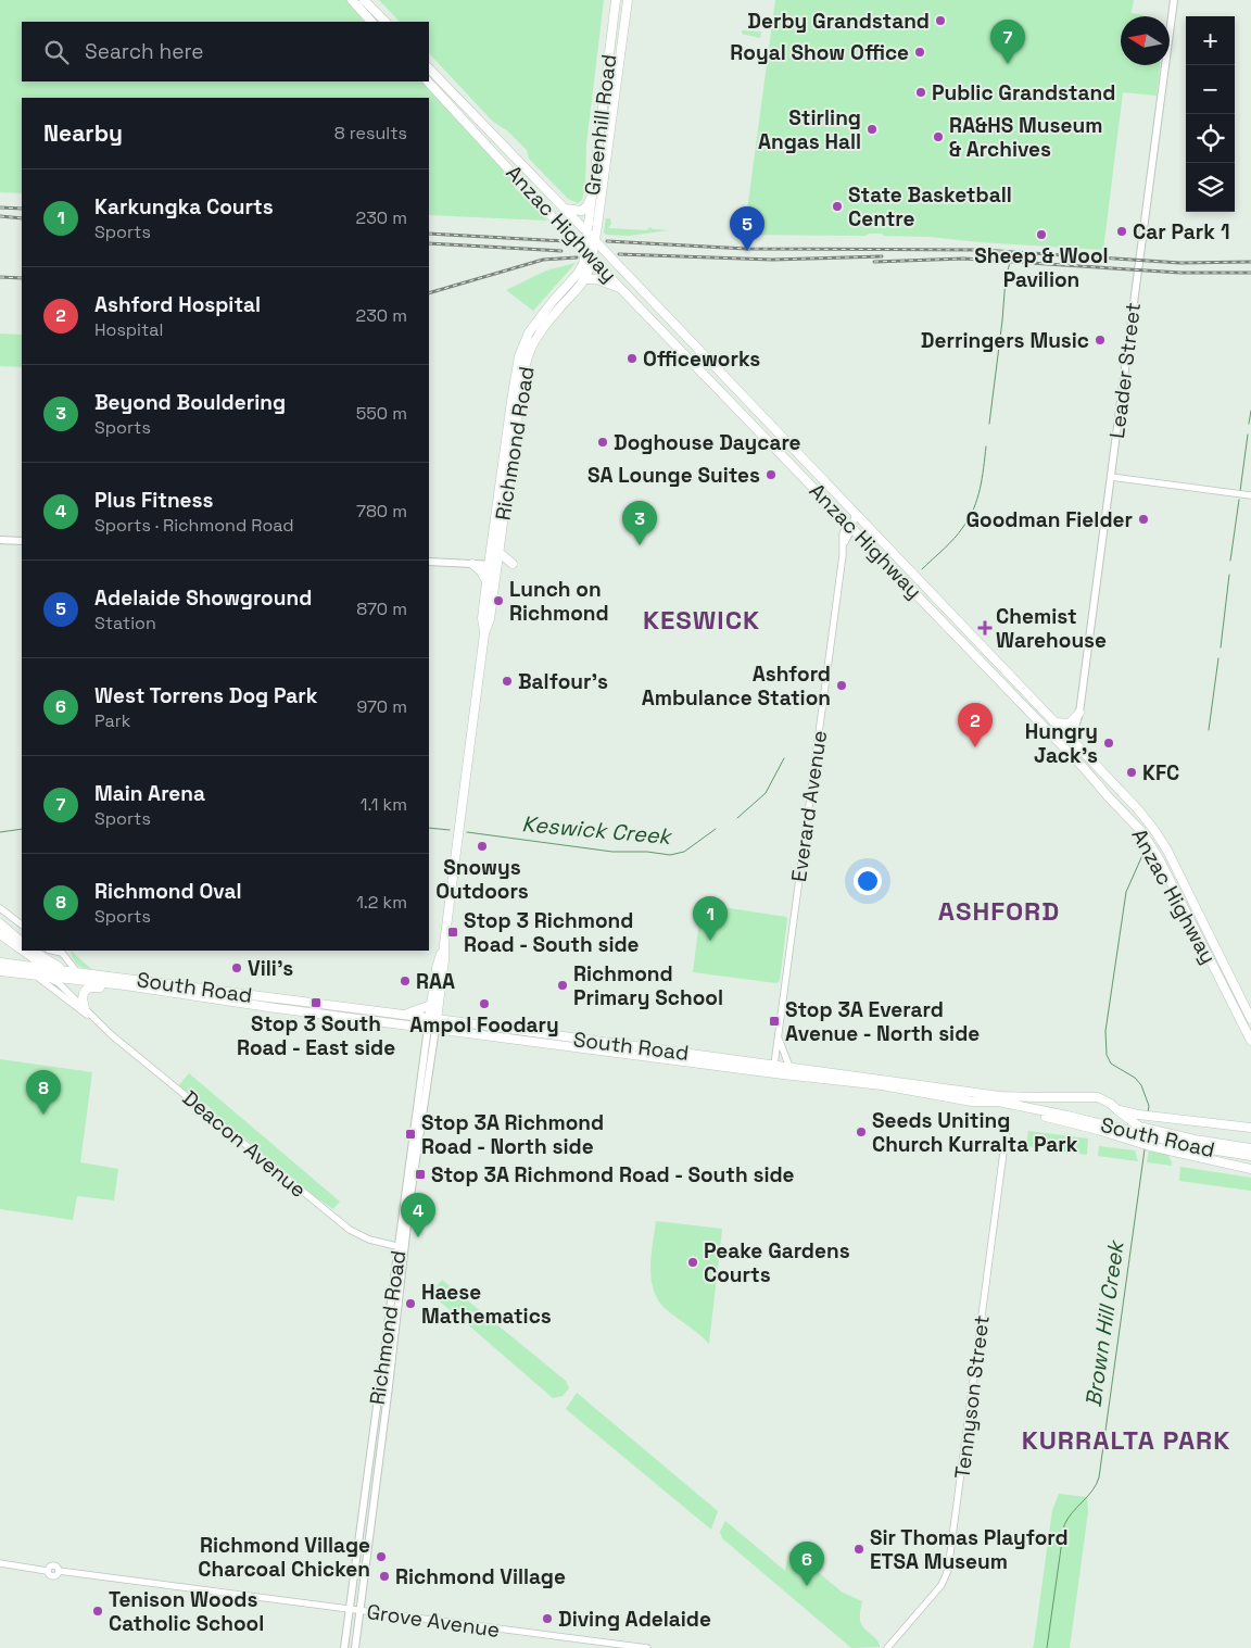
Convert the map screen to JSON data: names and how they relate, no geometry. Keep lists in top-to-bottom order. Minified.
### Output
{"streets":{"main road":["Greenhill Road","Anzac Highway","Leader Street","Richmond Road","South Road"],"street":["Everard Avenue","Deacon Avenue","Tennyson Street","Grove Avenue"]},"crossings":[["Greenhill Road","Anzac Highway"],["Greenhill Road","Richmond Road"],["Anzac Highway","Leader Street"],["Anzac Highway","Richmond Road"],["Anzac Highway","Everard Avenue"],["Richmond Road","South Road"],["Richmond Road","Deacon Avenue"],["Richmond Road","Grove Avenue"],["Everard Avenue","South Road"],["South Road","Deacon Avenue"]],"districts":["KESWICK","ASHFORD","KURRALTA PARK"],"water":["Keswick Creek","Brown Hill Creek"],"places":{"other":["Derby Grandstand","Royal Show Office","Public Grandstand","Stirling Angas Hall","RA&HS Museum & Archives","State Basketball Centre","Car Park 1","Sheep & Wool Pavilion","Derringers Music","Officeworks","Doghouse Daycare","SA Lounge Suites","Goodman Fielder","Lunch on Richmond","Balfour's","Ashford Ambulance Station","Hungry Jack's","KFC","Snowys Outdoors","Vili's","RAA","Richmond Primary School","Ampol Foodary","Seeds Uniting Church Kurralta Park","Peake Gardens Courts","Haese Mathematics","Sir Thomas Playford ETSA Museum","Richmond Village Charcoal Chicken","Richmond Village","Tenison Woods Catholic School","Diving Adelaide"],"health":["Chemist Warehouse"],"transit":["Stop 3 Richmond Road - South side","Stop 3 South Road - East side","Stop 3A Everard Avenue - North side","Stop 3A Richmond Road - North side","Stop 3A Richmond Road - South side"]},"north":"left","page":{"map_buttons":["+","−"],"pins":["7","5","3","2","1","8","4","6"],"search":"Search here","heading":["Nearby","8 results"],"list":[{"mark":"1","name":"Karkungka Courts","note":"Sports","value":"230 m"},{"mark":"2","name":"Ashford Hospital","note":"Hospital","value":"230 m"},{"mark":"3","name":"Beyond Bouldering","note":"Sports","value":"550 m"},{"mark":"4","name":"Plus Fitness","note":"Sports · Richmond Road","value":"780 m"},{"mark":"5","name":"Adelaide Showground","note":"Station","value":"870 m"},{"mark":"6","name":"West Torrens Dog Park","note":"Park","value":"970 m"},{"mark":"7","name":"Main Arena","note":"Sports","value":"1.1 km"},{"mark":"8","name":"Richmond Oval","note":"Sports","value":"1.2 km"}]}}
